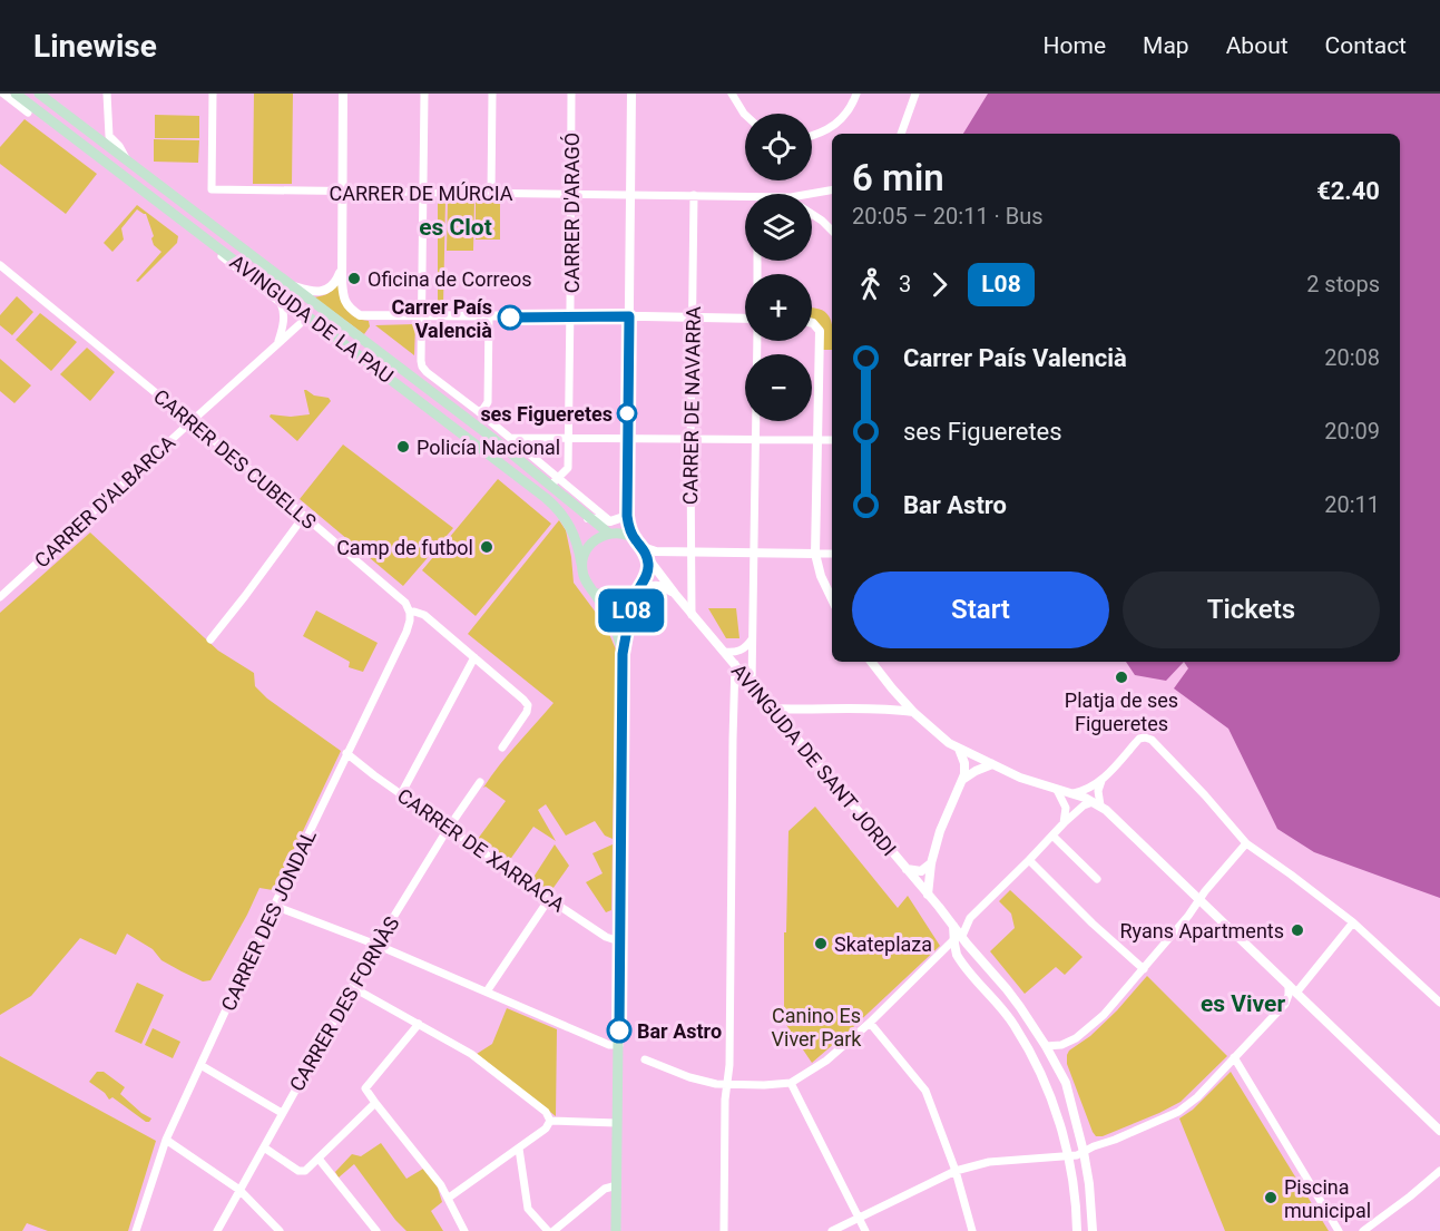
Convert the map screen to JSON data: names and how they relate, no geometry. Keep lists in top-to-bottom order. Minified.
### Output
{"streets":{"main road":["AVINGUDA DE LA PAU"],"street":["CARRER DE MÚRCIA","CARRER D'ARAGÓ","CARRER DE NAVARRA","CARRER DES CUBELLS","CARRER D'ALBARCA","AVINGUDA DE SANT JORDI","CARRER DE XARRACA","CARRER DES JONDAL","CARRER DES FORNÀS"]},"crossings":[["CARRER DE MÚRCIA","CARRER D'ARAGÓ"],["CARRER DE MÚRCIA","CARRER DE NAVARRA"],["CARRER D'ARAGÓ","AVINGUDA DE LA PAU"],["AVINGUDA DE LA PAU","AVINGUDA DE SANT JORDI"],["CARRER DE NAVARRA","AVINGUDA DE SANT JORDI"],["CARRER DES CUBELLS","CARRER D'ALBARCA"],["CARRER DES CUBELLS","CARRER DES JONDAL"],["CARRER DE XARRACA","CARRER DES JONDAL"],["CARRER DE XARRACA","CARRER DES FORNÀS"]],"districts":["es Clot","es Viver"],"parks":["Canino Es Viver Park"],"places":["Oficina de Correos","Carrer País Valencià","ses Figueretes","Policía Nacional","Camp de futbol","Platja de ses Figueretes","Ryans Apartments","Skateplaza","Bar Astro","Piscina municipal"],"lines":["bus line L08"],"page":{"header":"Linewise","nav":["Home","Map","About","Contact"],"on_map":"L08","map_buttons":["+","−"],"heading":["6 min","20:05 – 20:11 · Bus","€2.40"],"legs":["3","L08","2 stops"],"list":[{"name":"Carrer País Valencià","value":"20:08"},{"name":"ses Figueretes","value":"20:09"},{"name":"Bar Astro","value":"20:11"}],"buttons":["Start","Tickets"]}}
